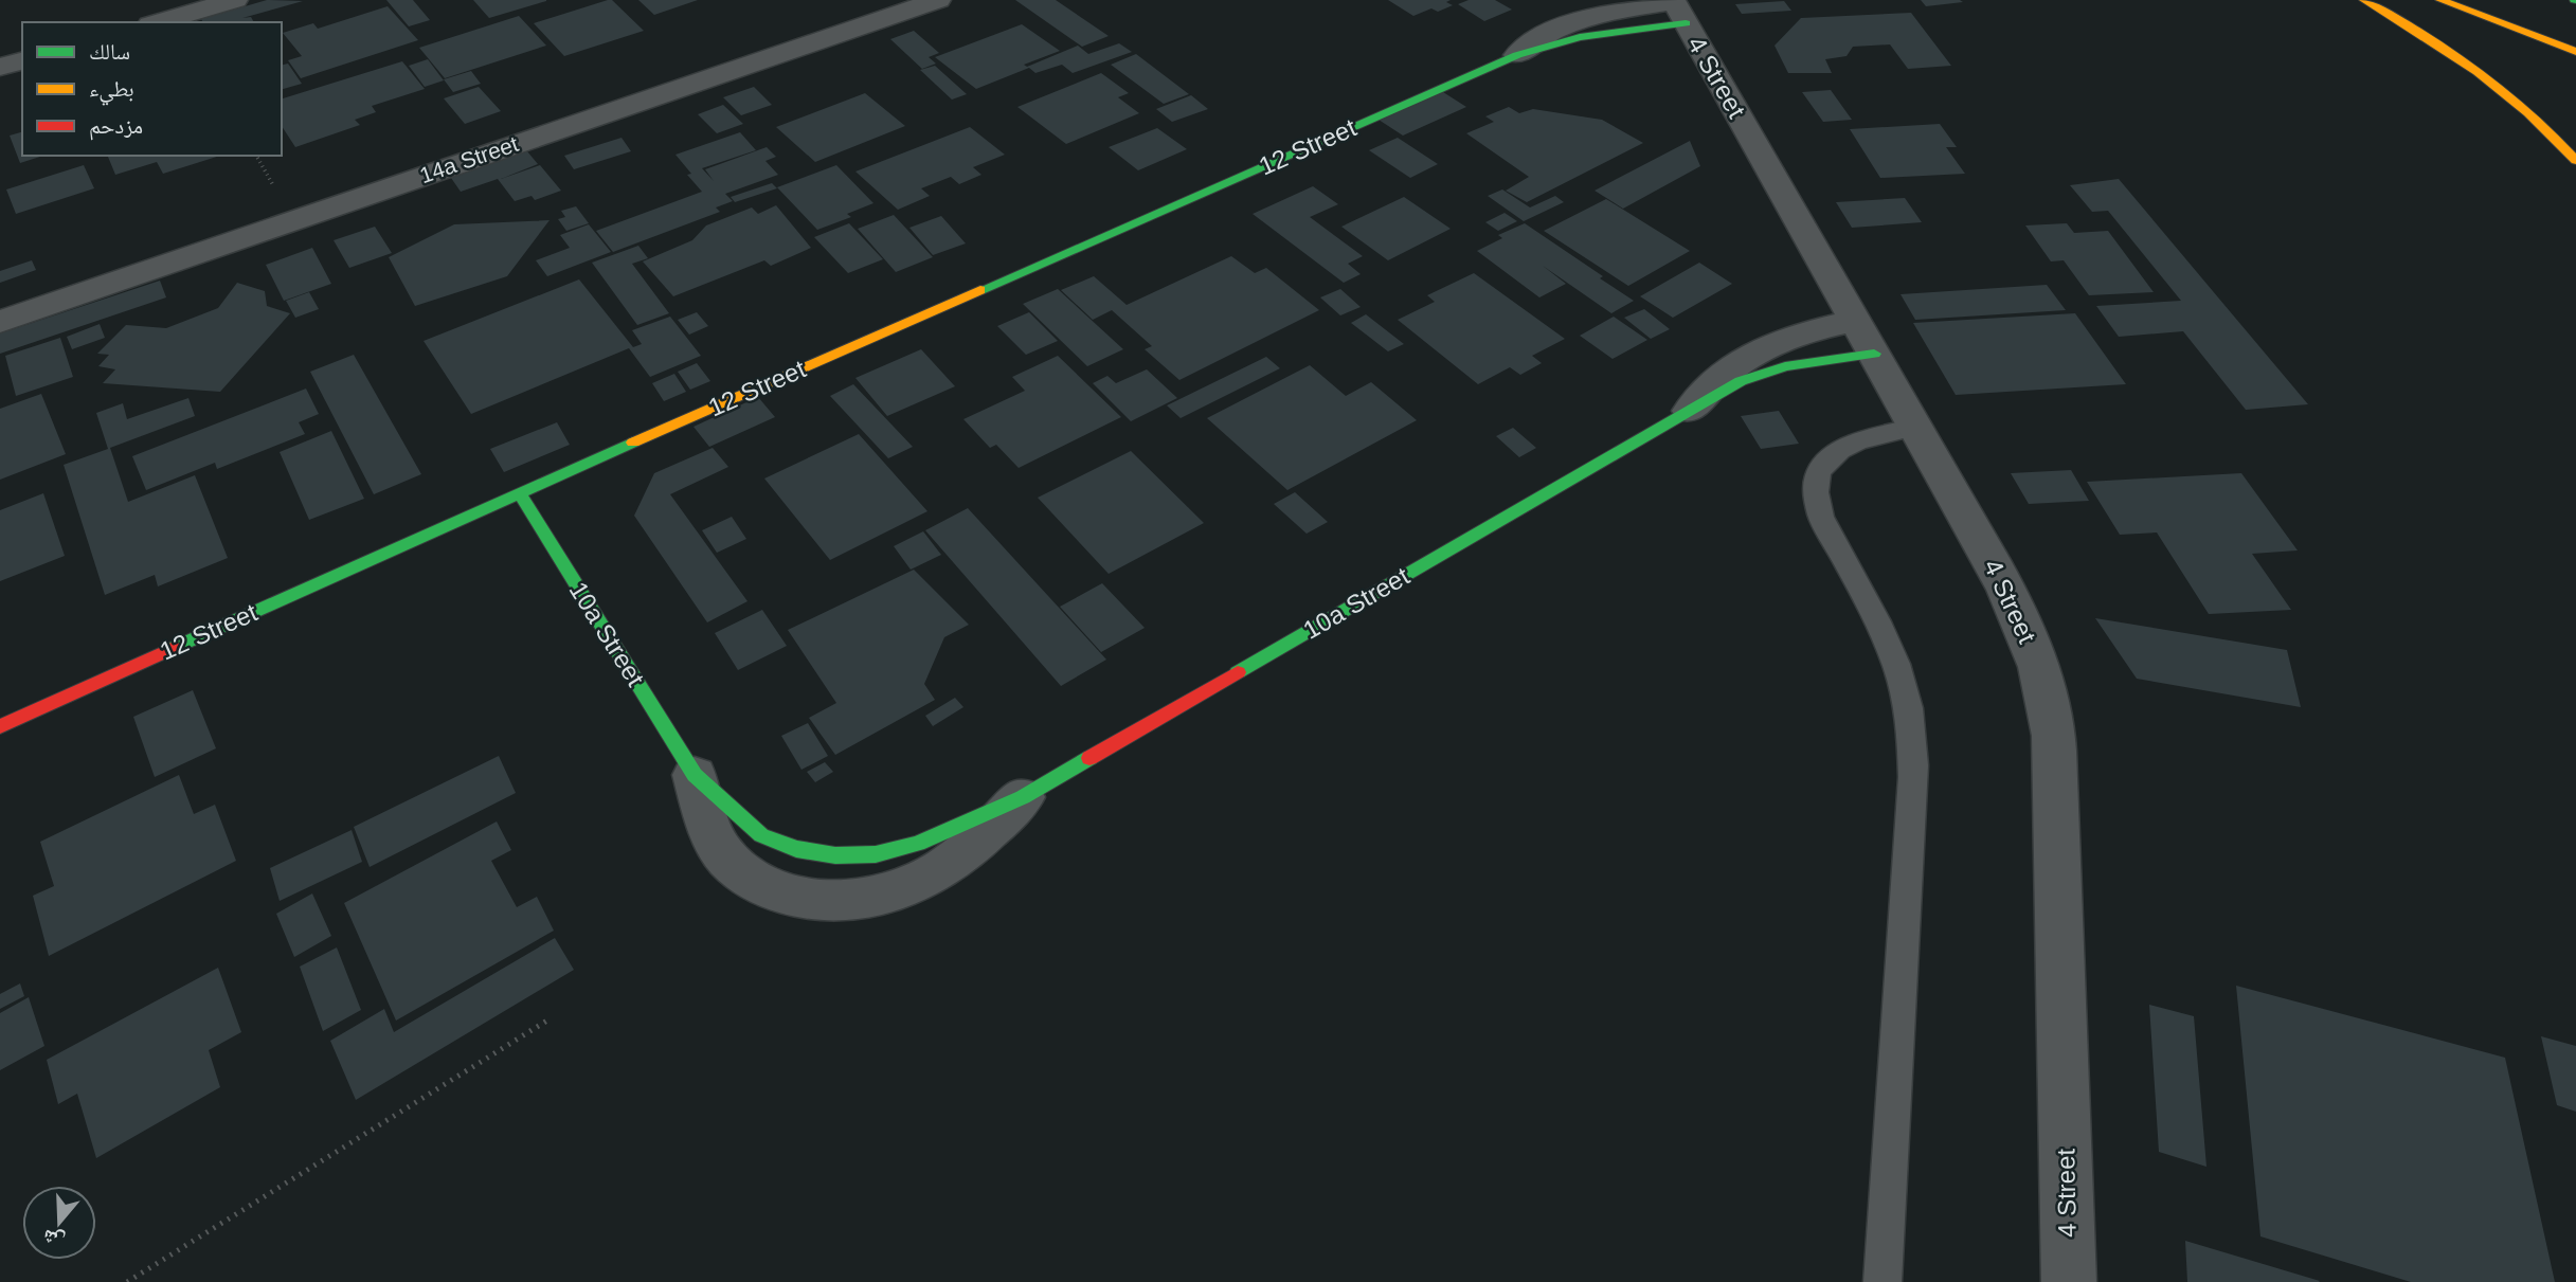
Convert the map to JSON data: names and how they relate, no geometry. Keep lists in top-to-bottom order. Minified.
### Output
{"streets":{"street":["4 Street","12 Street","14a Street","10a Street"]},"crossings":[["4 Street","12 Street"],["4 Street","10a Street"],["12 Street","10a Street"]],"legend":["سالك","بطيء","مزدحم"],"north":"bottom"}
